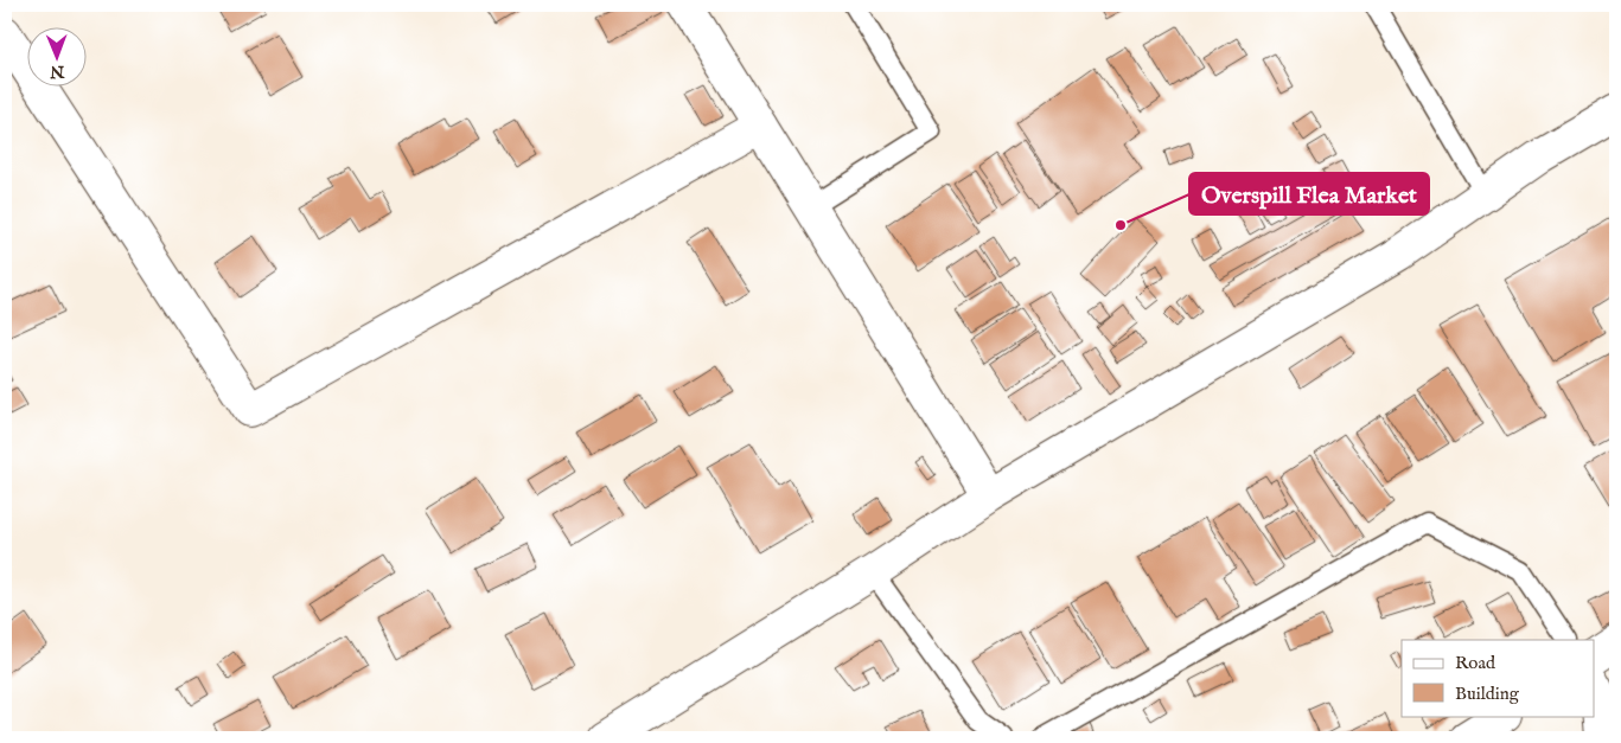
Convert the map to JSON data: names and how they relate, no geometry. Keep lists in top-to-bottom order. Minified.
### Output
{"places":["Overspill Flea Market"],"legend":["Road","Building"],"north":"bottom"}
